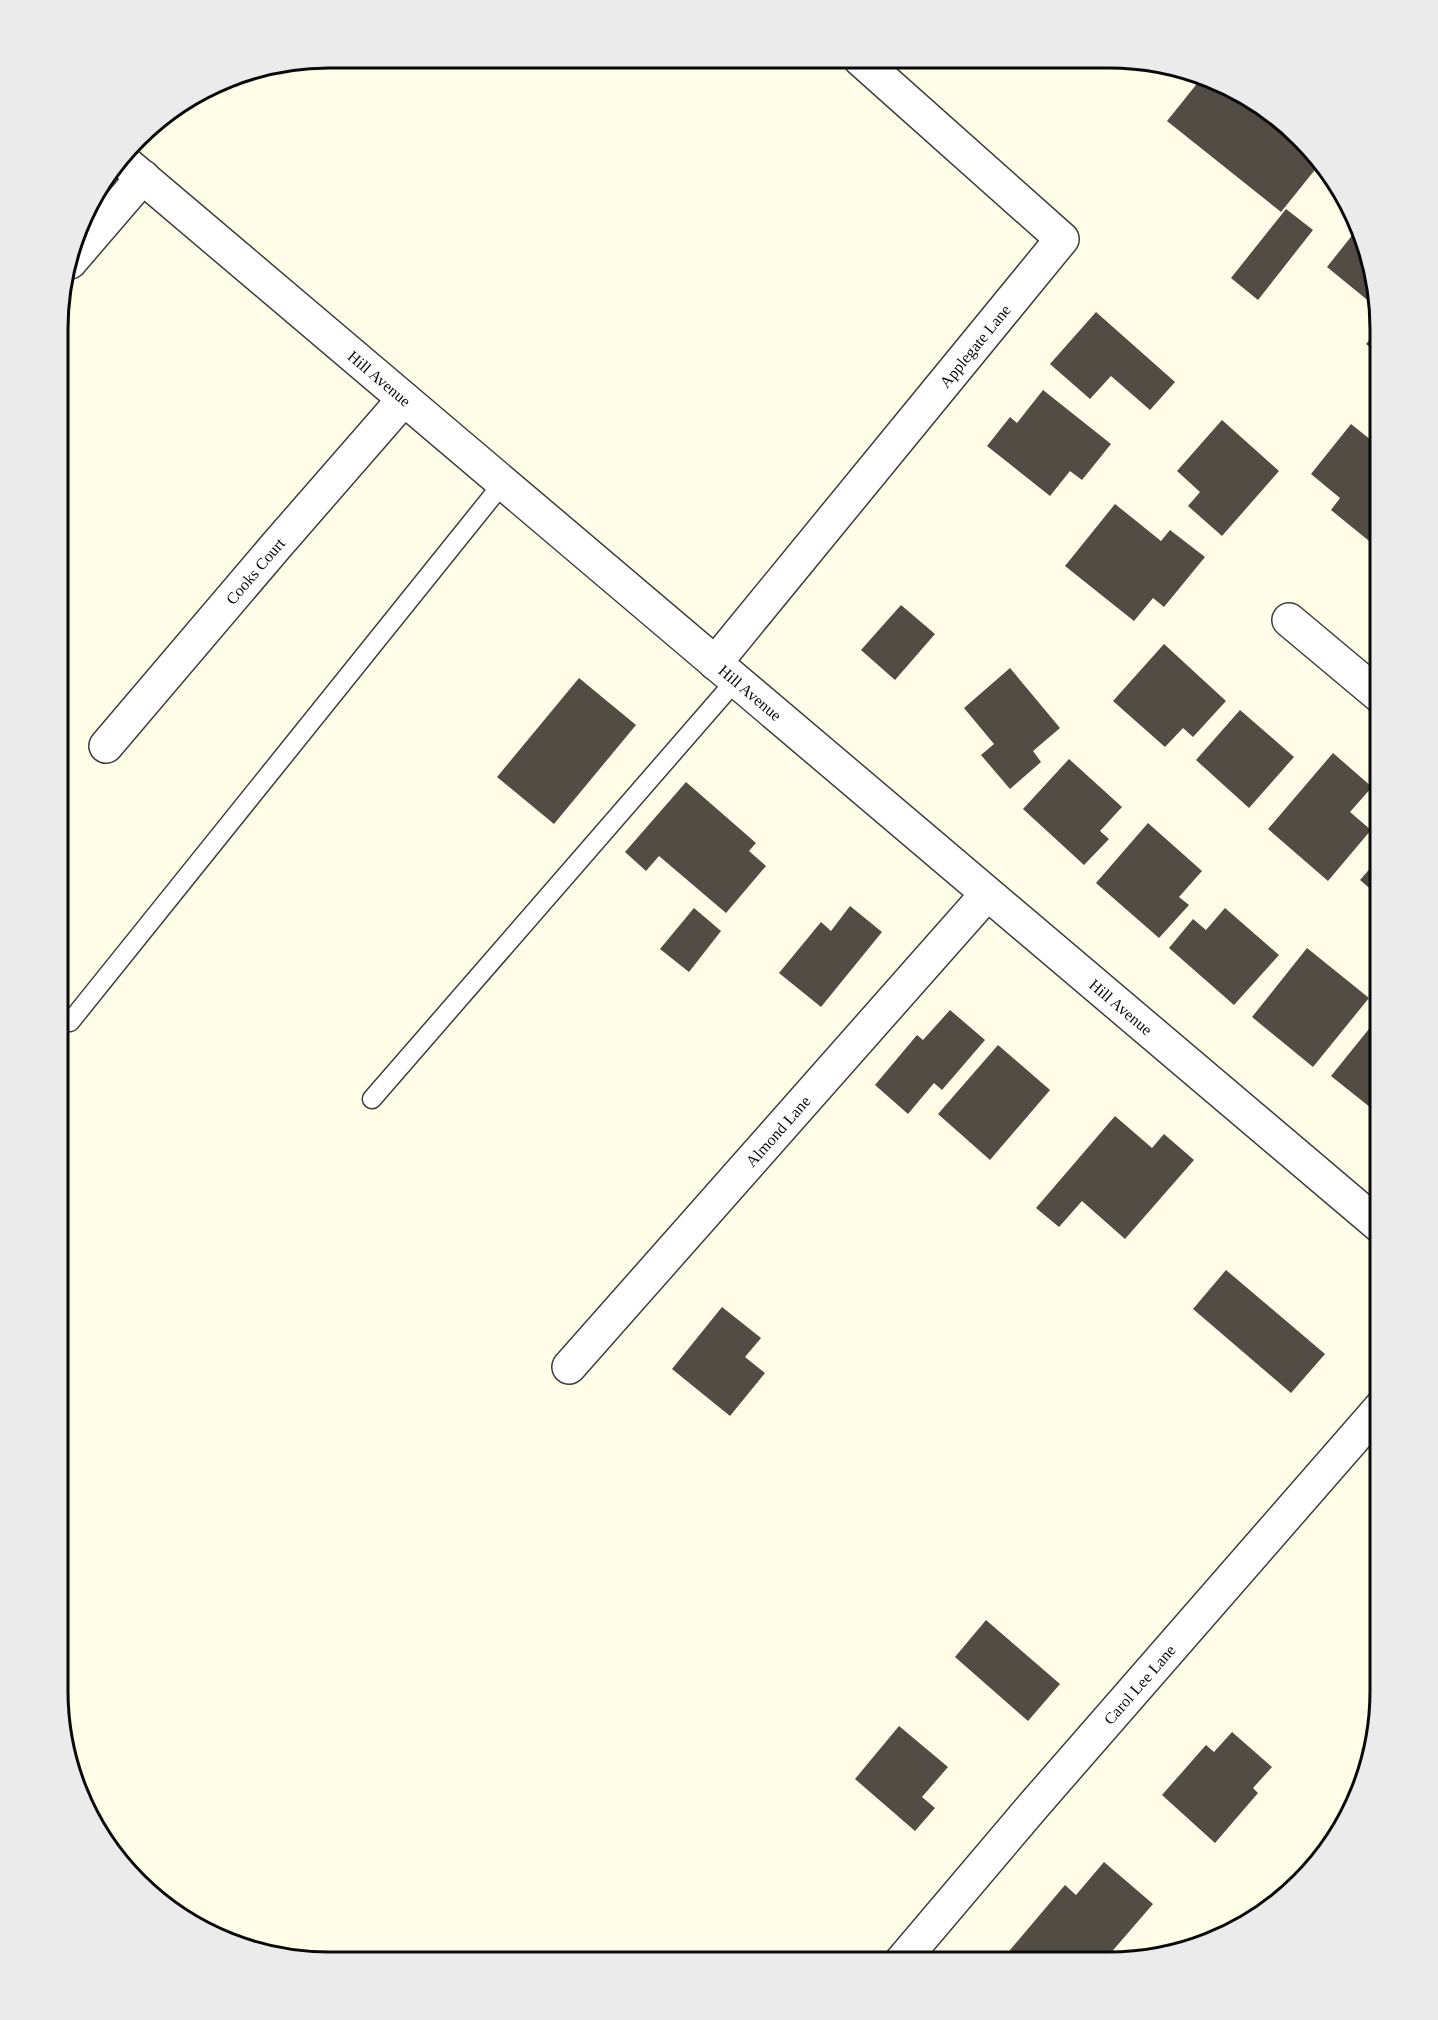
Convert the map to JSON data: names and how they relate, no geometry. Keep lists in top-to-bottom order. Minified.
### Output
{"streets":{"street":["Applegate Lane","Hill Avenue","Cooks Court","Almond Lane","Carol Lee Lane"]},"crossings":[["Applegate Lane","Hill Avenue"],["Hill Avenue","Cooks Court"],["Hill Avenue","Almond Lane"]]}
